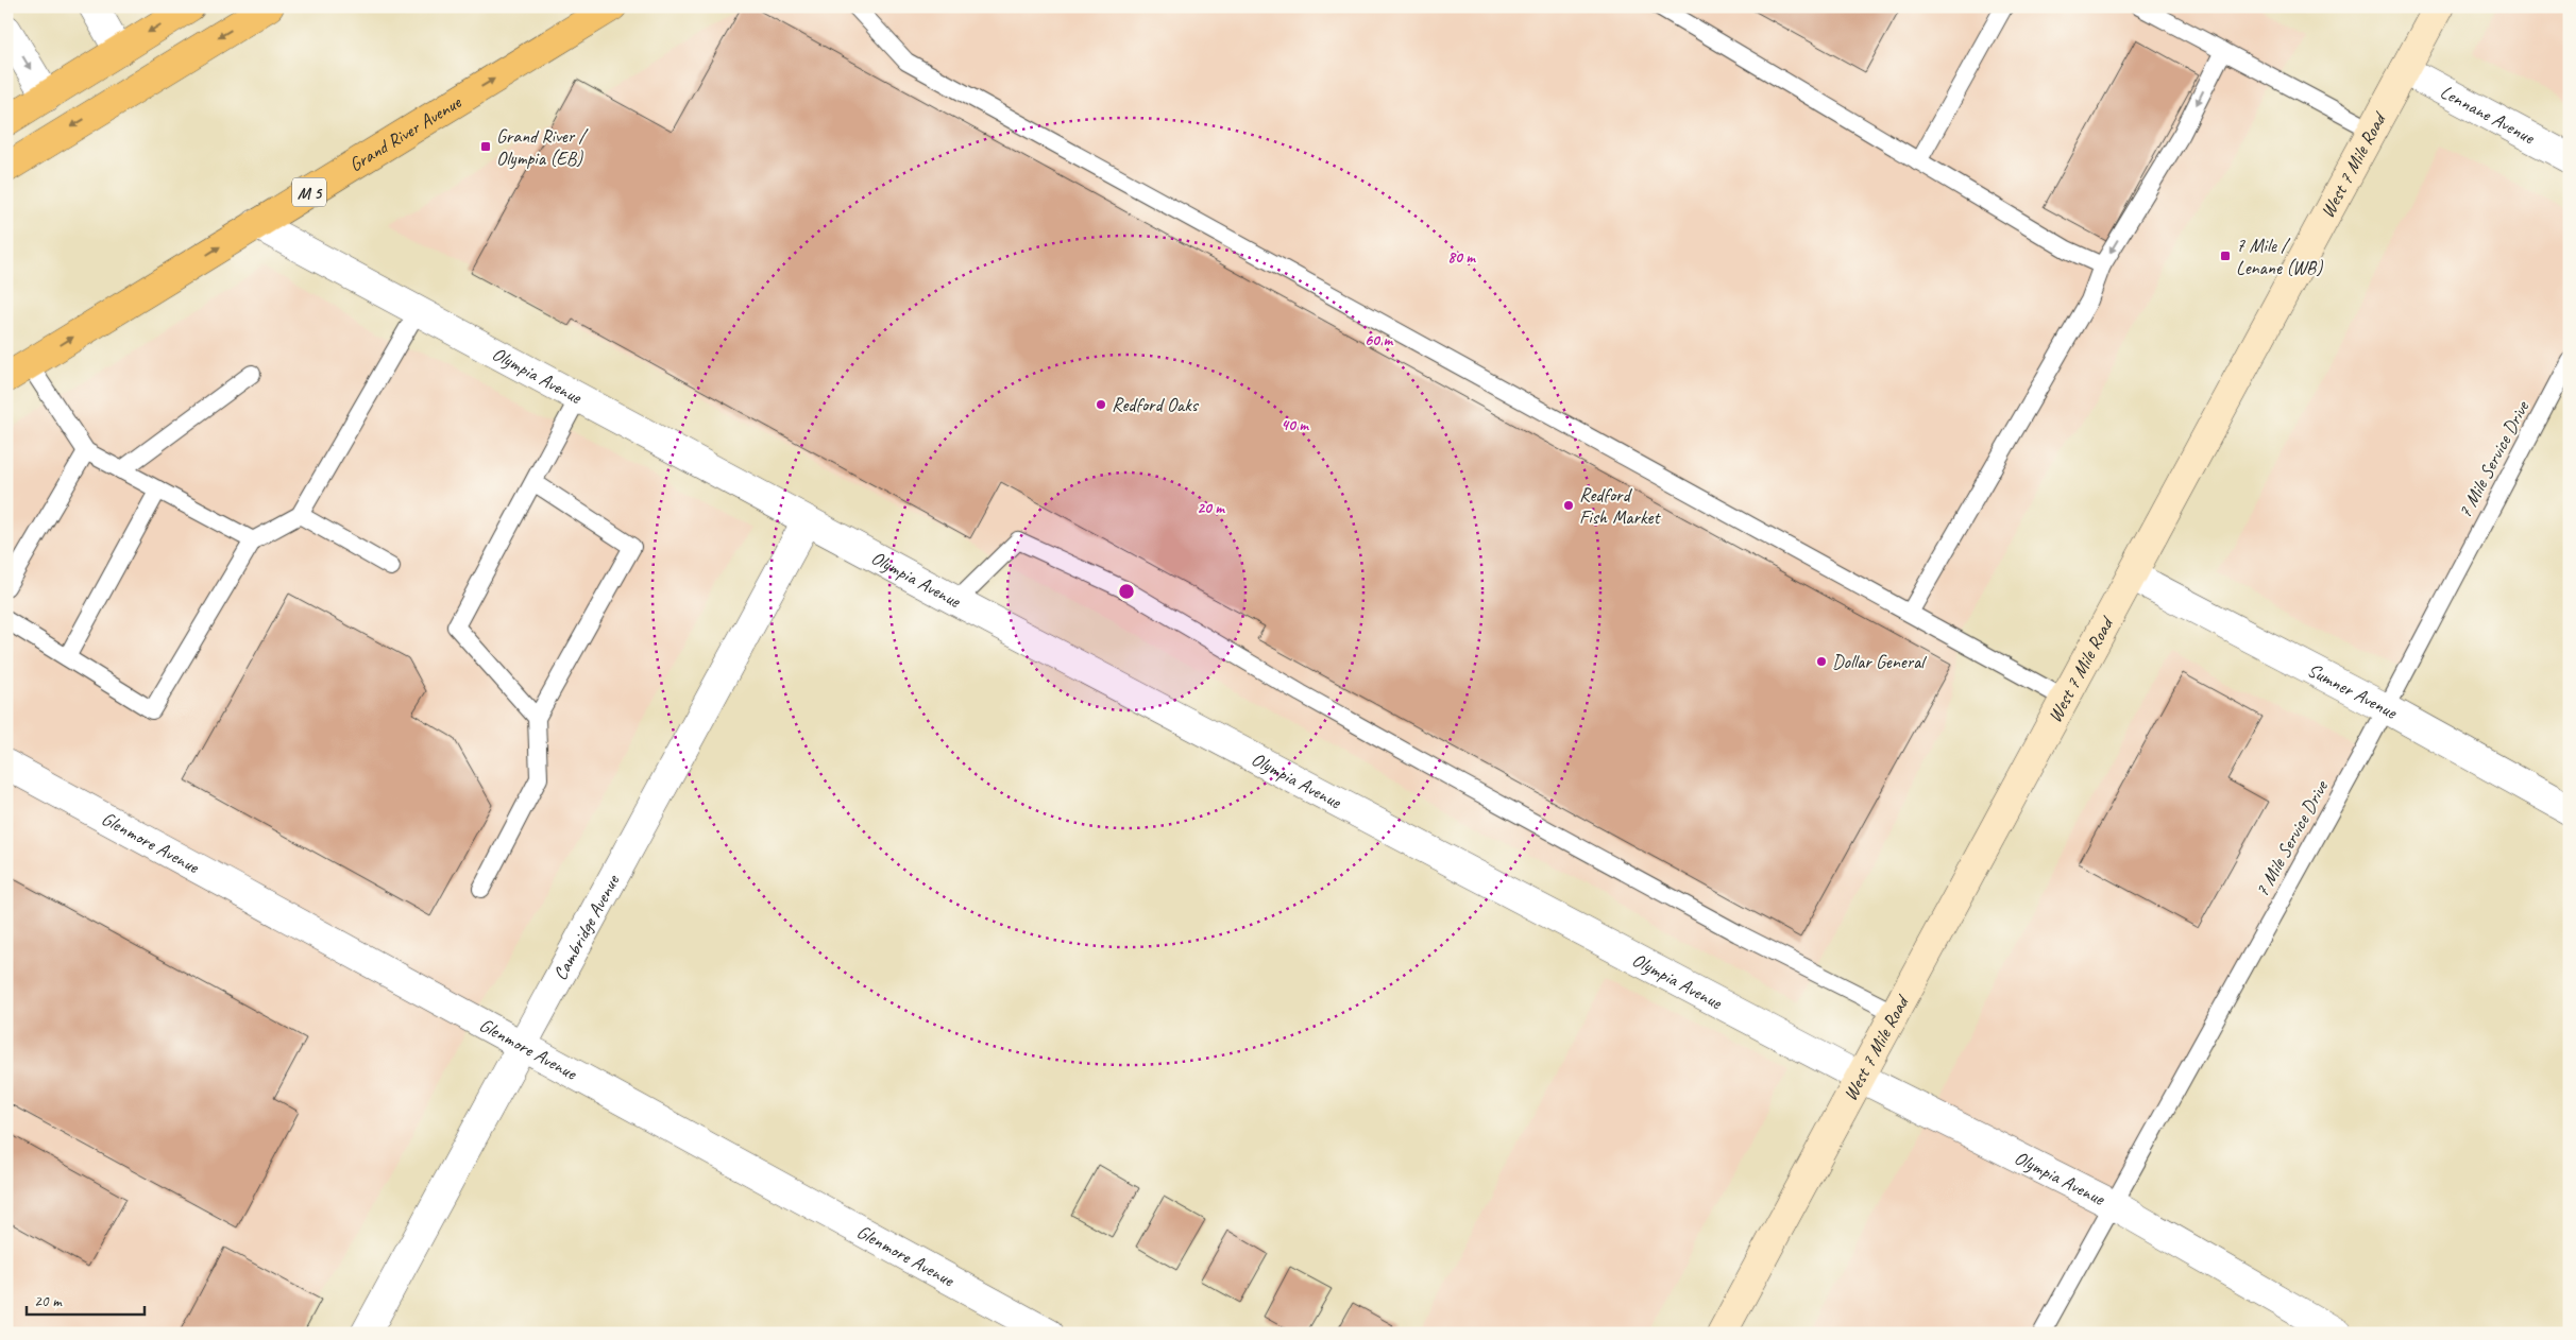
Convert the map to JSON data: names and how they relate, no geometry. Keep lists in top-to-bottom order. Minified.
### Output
{"streets":{"main road":["Grand River Avenue","West 7 Mile Road","M 5"],"street":["Lennane Avenue","Olympia Avenue","Sumner Avenue","Glenmore Avenue","Cambridge Avenue"],"lane":["7 Mile Service Drive"]},"crossings":[["Lennane Avenue","West 7 Mile Road"],["Grand River Avenue","Olympia Avenue"],["West 7 Mile Road","Olympia Avenue"],["West 7 Mile Road","Sumner Avenue"],["Olympia Avenue","7 Mile Service Drive"],["Olympia Avenue","Cambridge Avenue"],["7 Mile Service Drive","Sumner Avenue"],["Glenmore Avenue","Cambridge Avenue"]],"places":{"transit":["Grand River / Olympia (EB)","7 Mile / Lenane (WB)"],"other":["Redford Oaks","Redford Fish Market","Dollar General"]},"scale_bar":"20 m","rings":["80 m","60 m","40 m","20 m"]}
